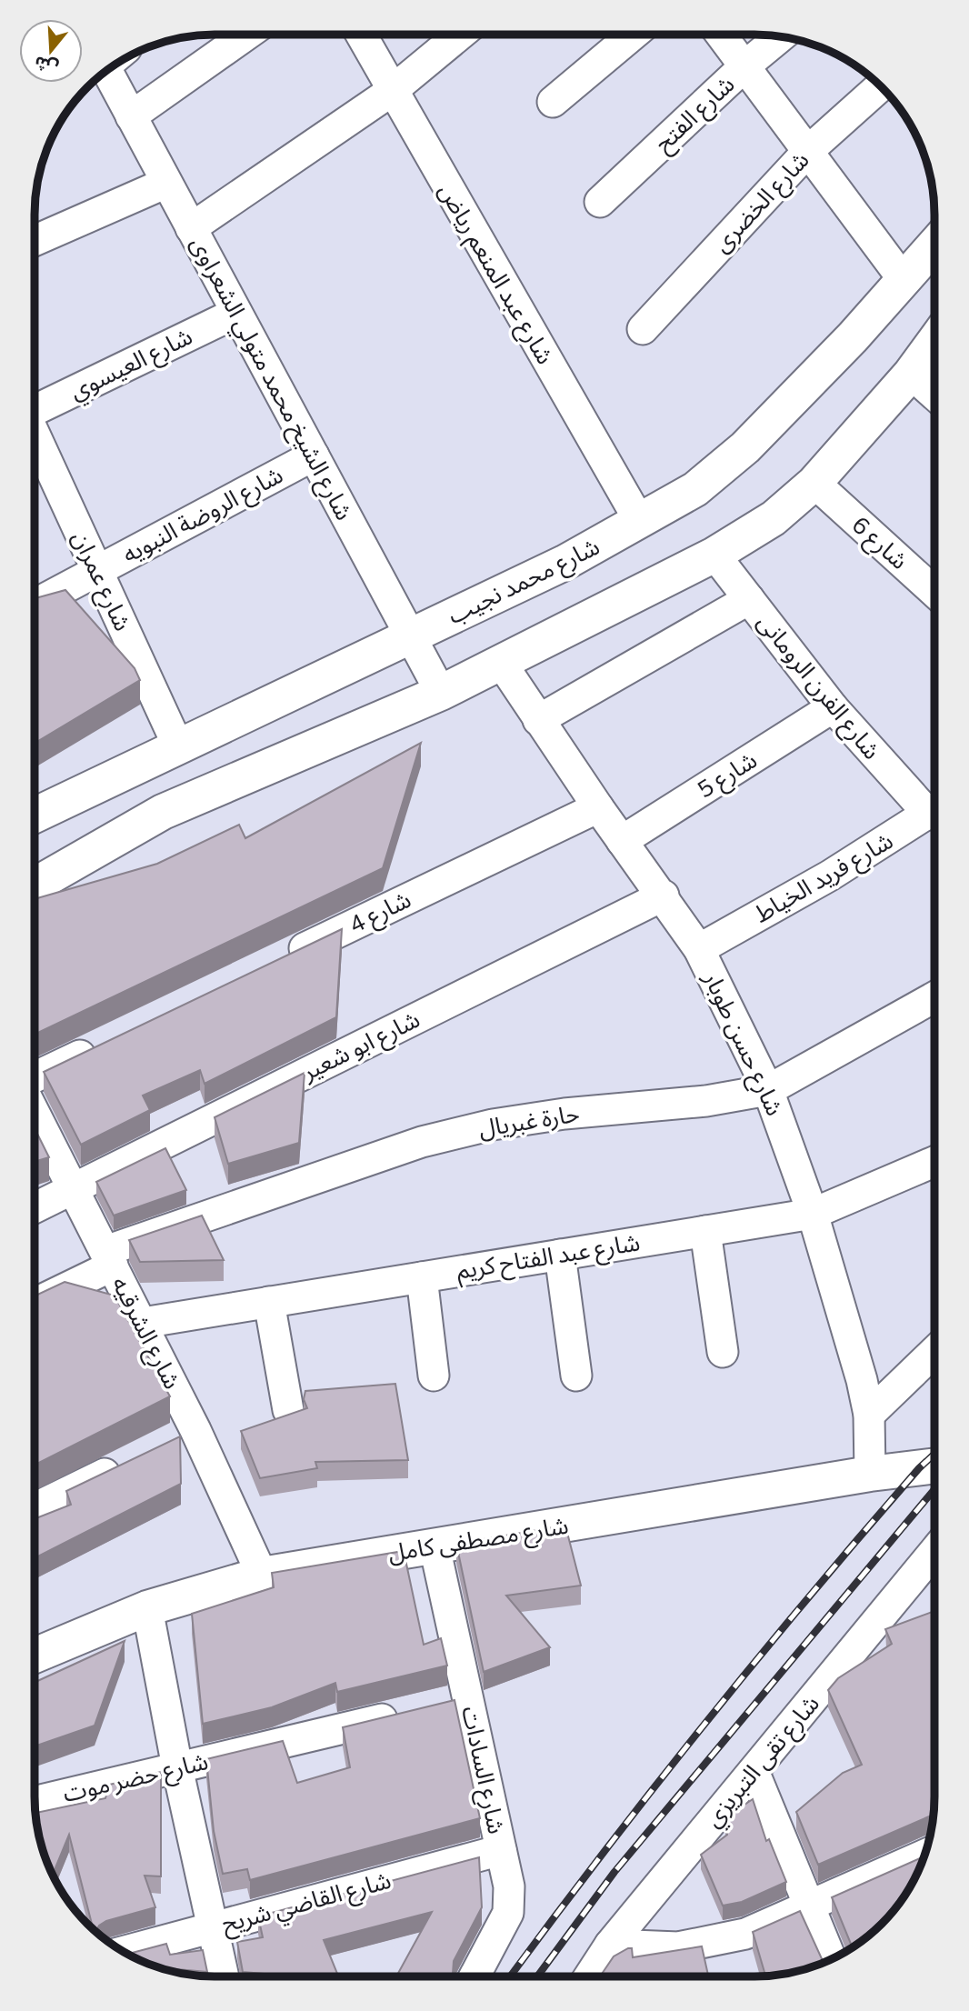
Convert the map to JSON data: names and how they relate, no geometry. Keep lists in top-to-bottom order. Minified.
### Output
{"streets":{"main road":["شارع محمد نجيب","شارع مصطفى كامل"],"street":["شارع الفتح","شارع الخضرى","شارع عبد المنعم رياض","شارع العيسوي","شارع الشيخ محمد متولي الشعراوى","شارع الروضة النبويه","شارع 6","شارع عمران","شارع الفرن الرومانى","شارع 5","شارع فريد الخياط","شارع 4","شارع حسن طوبار","شارع ابو شعير","حارة غبريال","شارع عبد الفتاح كريم","شارع الشرقيه","شارع تقى التبريزي","شارع السادات","شارع حضر موت","شارع القاضي شريح"]},"crossings":[["شارع عبد المنعم رياض","شارع محمد نجيب"],["شارع العيسوي","شارع الشيخ محمد متولي الشعراوى"],["شارع الشيخ محمد متولي الشعراوى","شارع الروضة النبويه"],["شارع الشيخ محمد متولي الشعراوى","شارع محمد نجيب"],["شارع الروضة النبويه","شارع عمران"],["شارع عمران","شارع محمد نجيب"],["شارع الفرن الرومانى","شارع 5"],["شارع 5","شارع حسن طوبار"],["شارع فريد الخياط","شارع حسن طوبار"],["شارع 4","شارع حسن طوبار"],["شارع حسن طوبار","شارع ابو شعير"],["شارع حسن طوبار","حارة غبريال"],["شارع حسن طوبار","شارع عبد الفتاح كريم"],["شارع حسن طوبار","شارع مصطفى كامل"],["شارع ابو شعير","شارع الشرقيه"],["حارة غبريال","شارع الشرقيه"],["شارع عبد الفتاح كريم","شارع الشرقيه"],["شارع الشرقيه","شارع مصطفى كامل"],["شارع مصطفى كامل","شارع السادات"],["شارع السادات","شارع القاضي شريح"]],"north":"bottom"}
